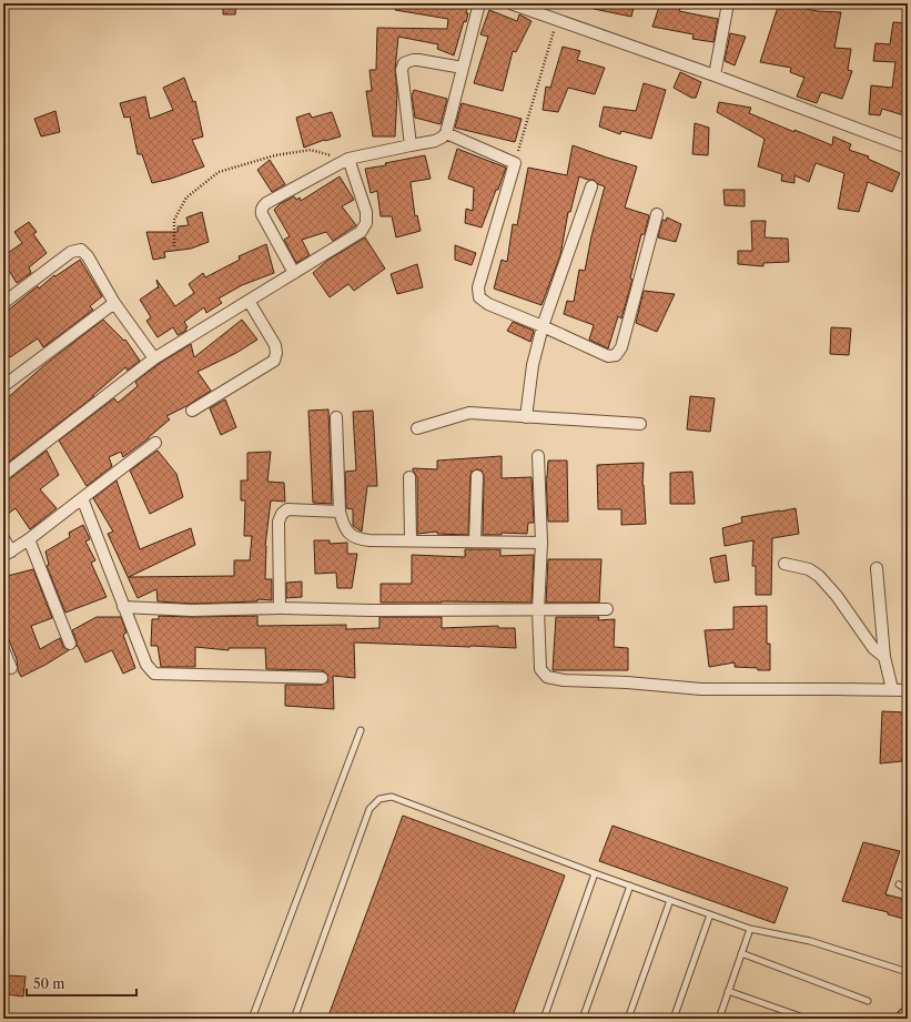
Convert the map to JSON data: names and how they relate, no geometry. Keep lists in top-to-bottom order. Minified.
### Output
{"scale_bar":"50 m"}
